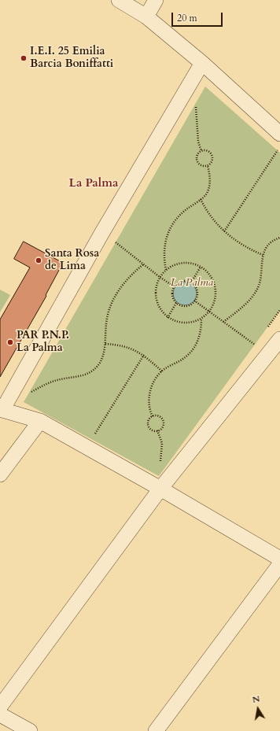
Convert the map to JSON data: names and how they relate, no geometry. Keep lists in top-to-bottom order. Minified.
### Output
{"districts":["La Palma"],"parks":["La Palma"],"places":["I.E.I. 25 Emilia Barcia Boniffatti","Santa Rosa de Lima","PAR P.N.P. La Palma"],"scale_bar":"20 m","north":"top"}
